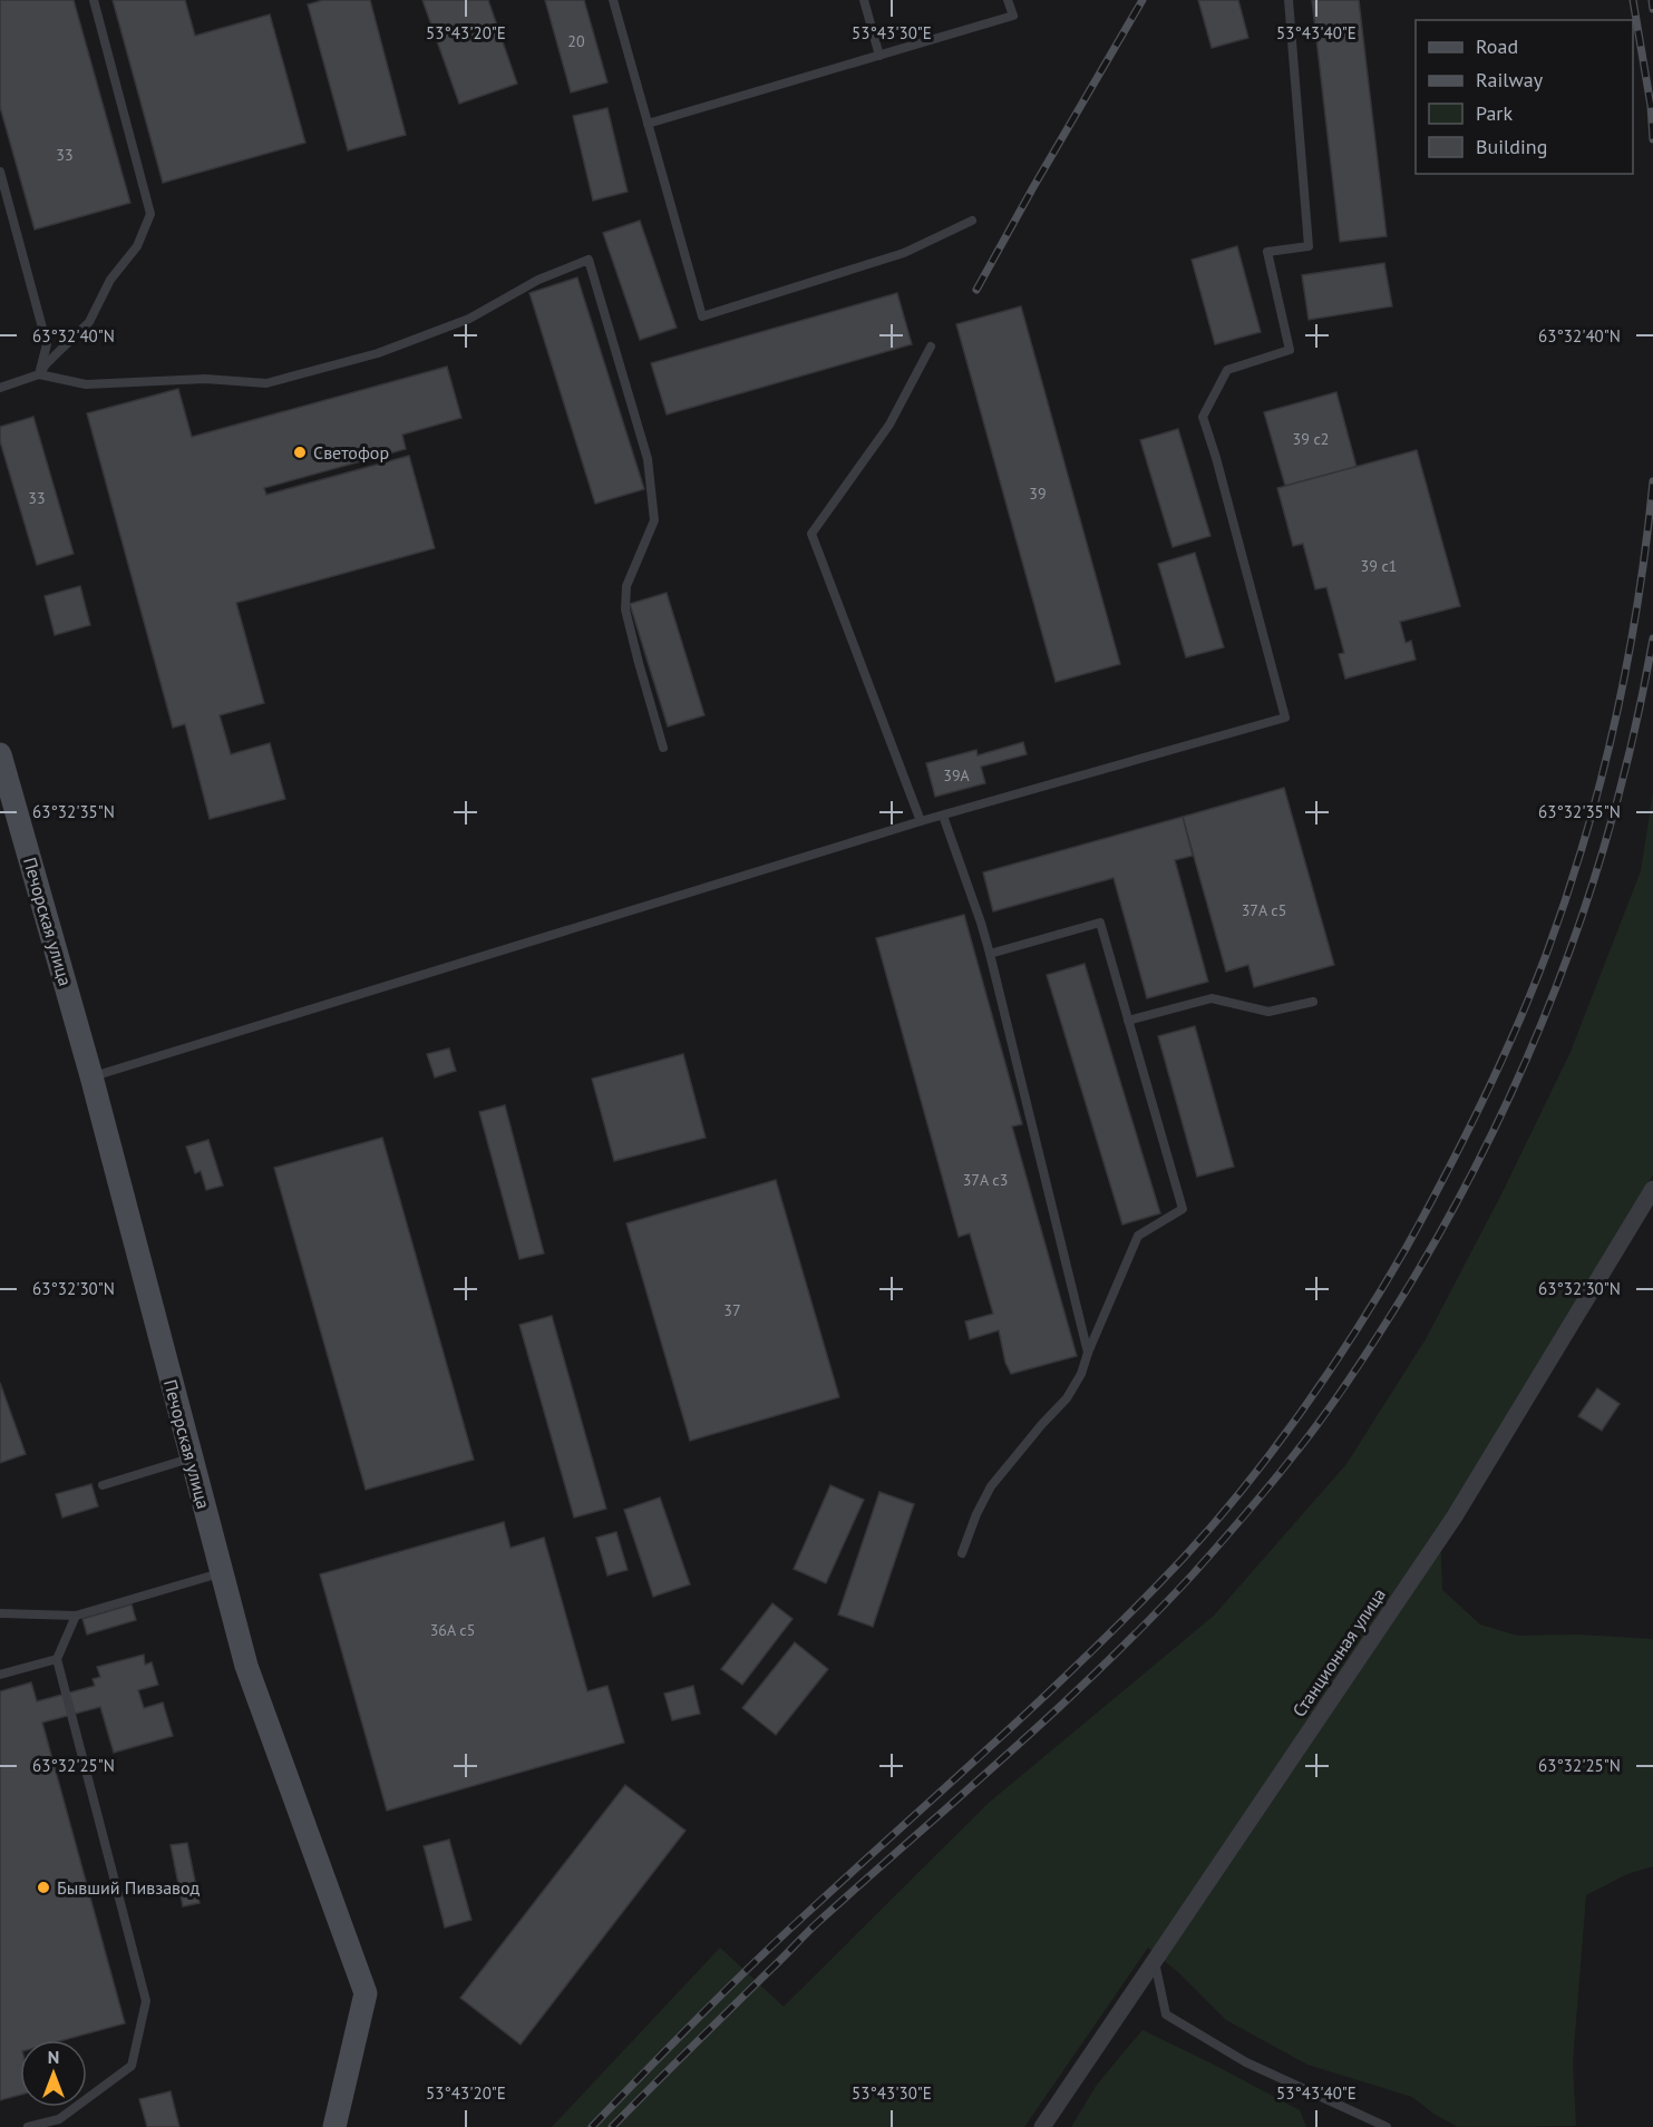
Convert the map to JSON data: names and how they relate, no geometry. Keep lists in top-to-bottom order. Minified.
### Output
{"streets":{"street":["Печорская улица","Станционная улица"]},"places":["Светофор","Бывший Пивзавод"],"house_numbers":["20","33","39 с2","39","33","39 с1","39А","37А с5","37А с3","37","36А с5"],"legend":["Road","Railway","Park","Building"],"north":"top","coordinates":["53°43'20\"E","53°43'30\"E","53°43'40\"E","63°32'40\"N","63°32'35\"N","63°32'30\"N","63°32'25\"N"]}
